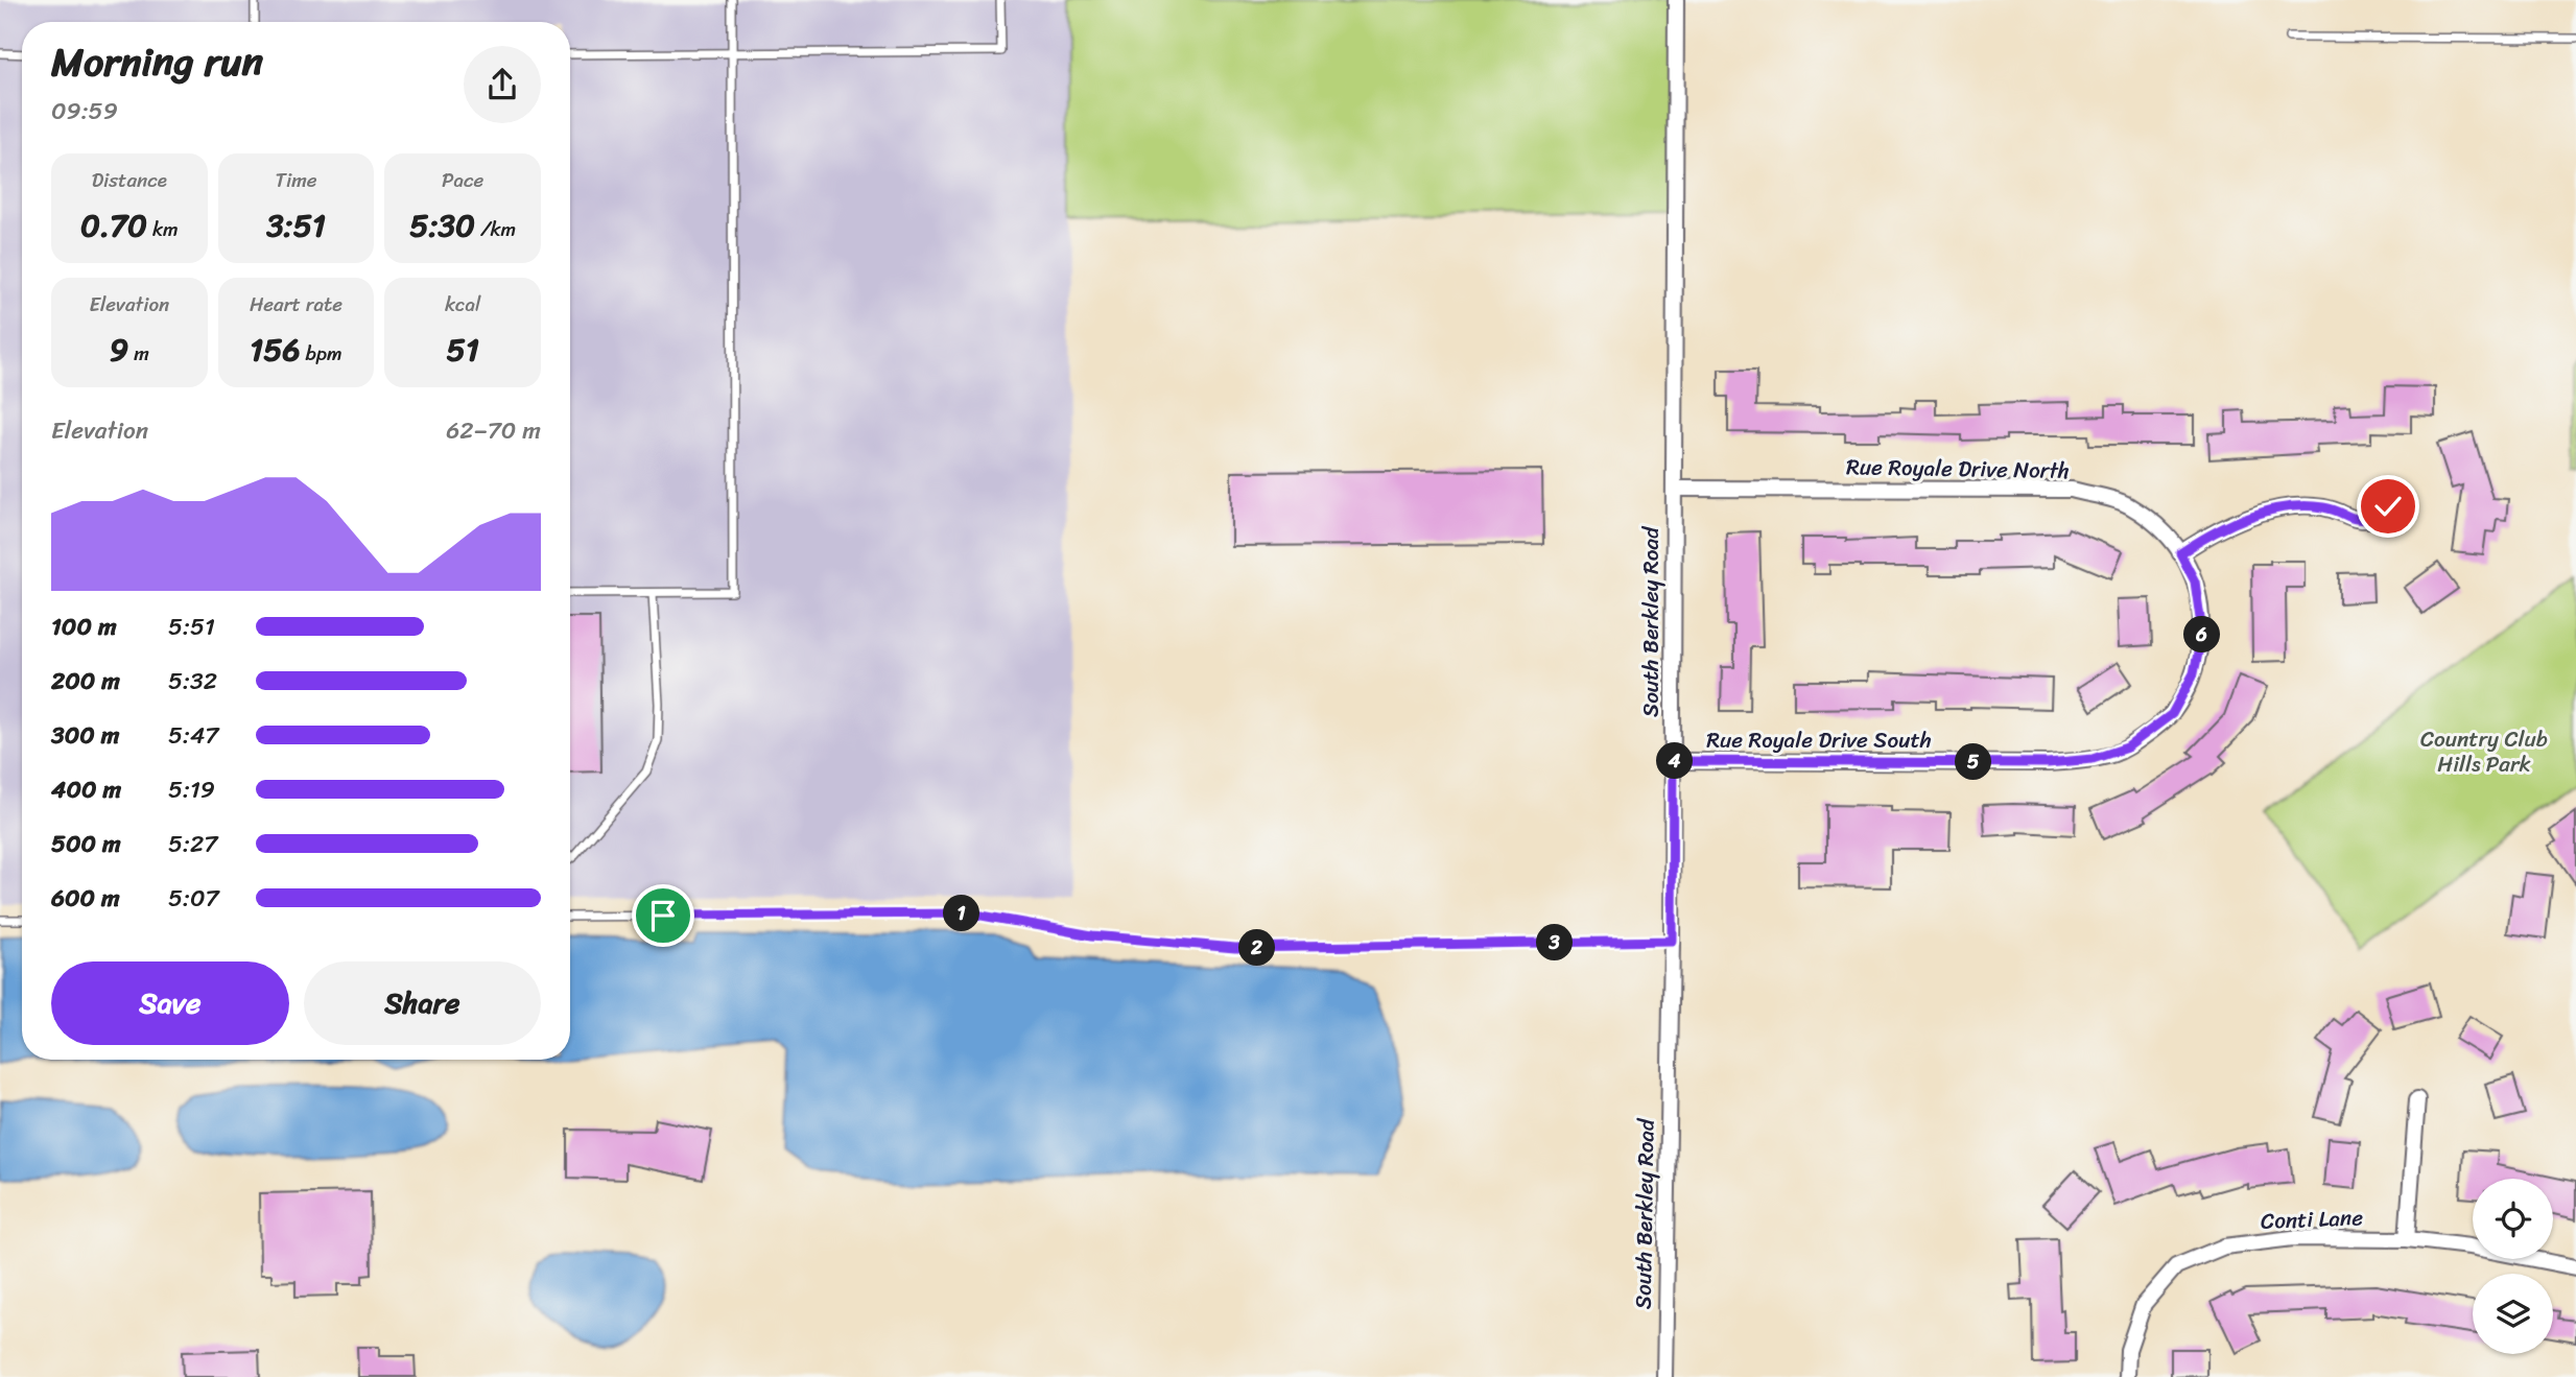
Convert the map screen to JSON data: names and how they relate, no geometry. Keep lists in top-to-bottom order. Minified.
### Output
{"streets":{"street":["Rue Royale Drive North","South Berkley Road","Rue Royale Drive South","Conti Lane"]},"crossings":[["Rue Royale Drive North","South Berkley Road"],["Rue Royale Drive North","Rue Royale Drive South"],["South Berkley Road","Rue Royale Drive South"]],"parks":["Country Club Hills Park"],"page":{"heading":["Morning run","09:59"],"stats":[["Distance","0.70 km"],["Time","3:51"],["Pace","5:30 /km"],["Elevation","9 m"],["Heart rate","156 bpm"],["kcal","51"]],"chart":["Elevation","62–70 m"],"list":[{"name":"100 m","note":"5:51"},{"name":"200 m","note":"5:32"},{"name":"300 m","note":"5:47"},{"name":"400 m","note":"5:19"},{"name":"500 m","note":"5:27"},{"name":"600 m","note":"5:07"}],"pins":["6","4","5","1","3","2"],"buttons":["Save","Share"]}}
